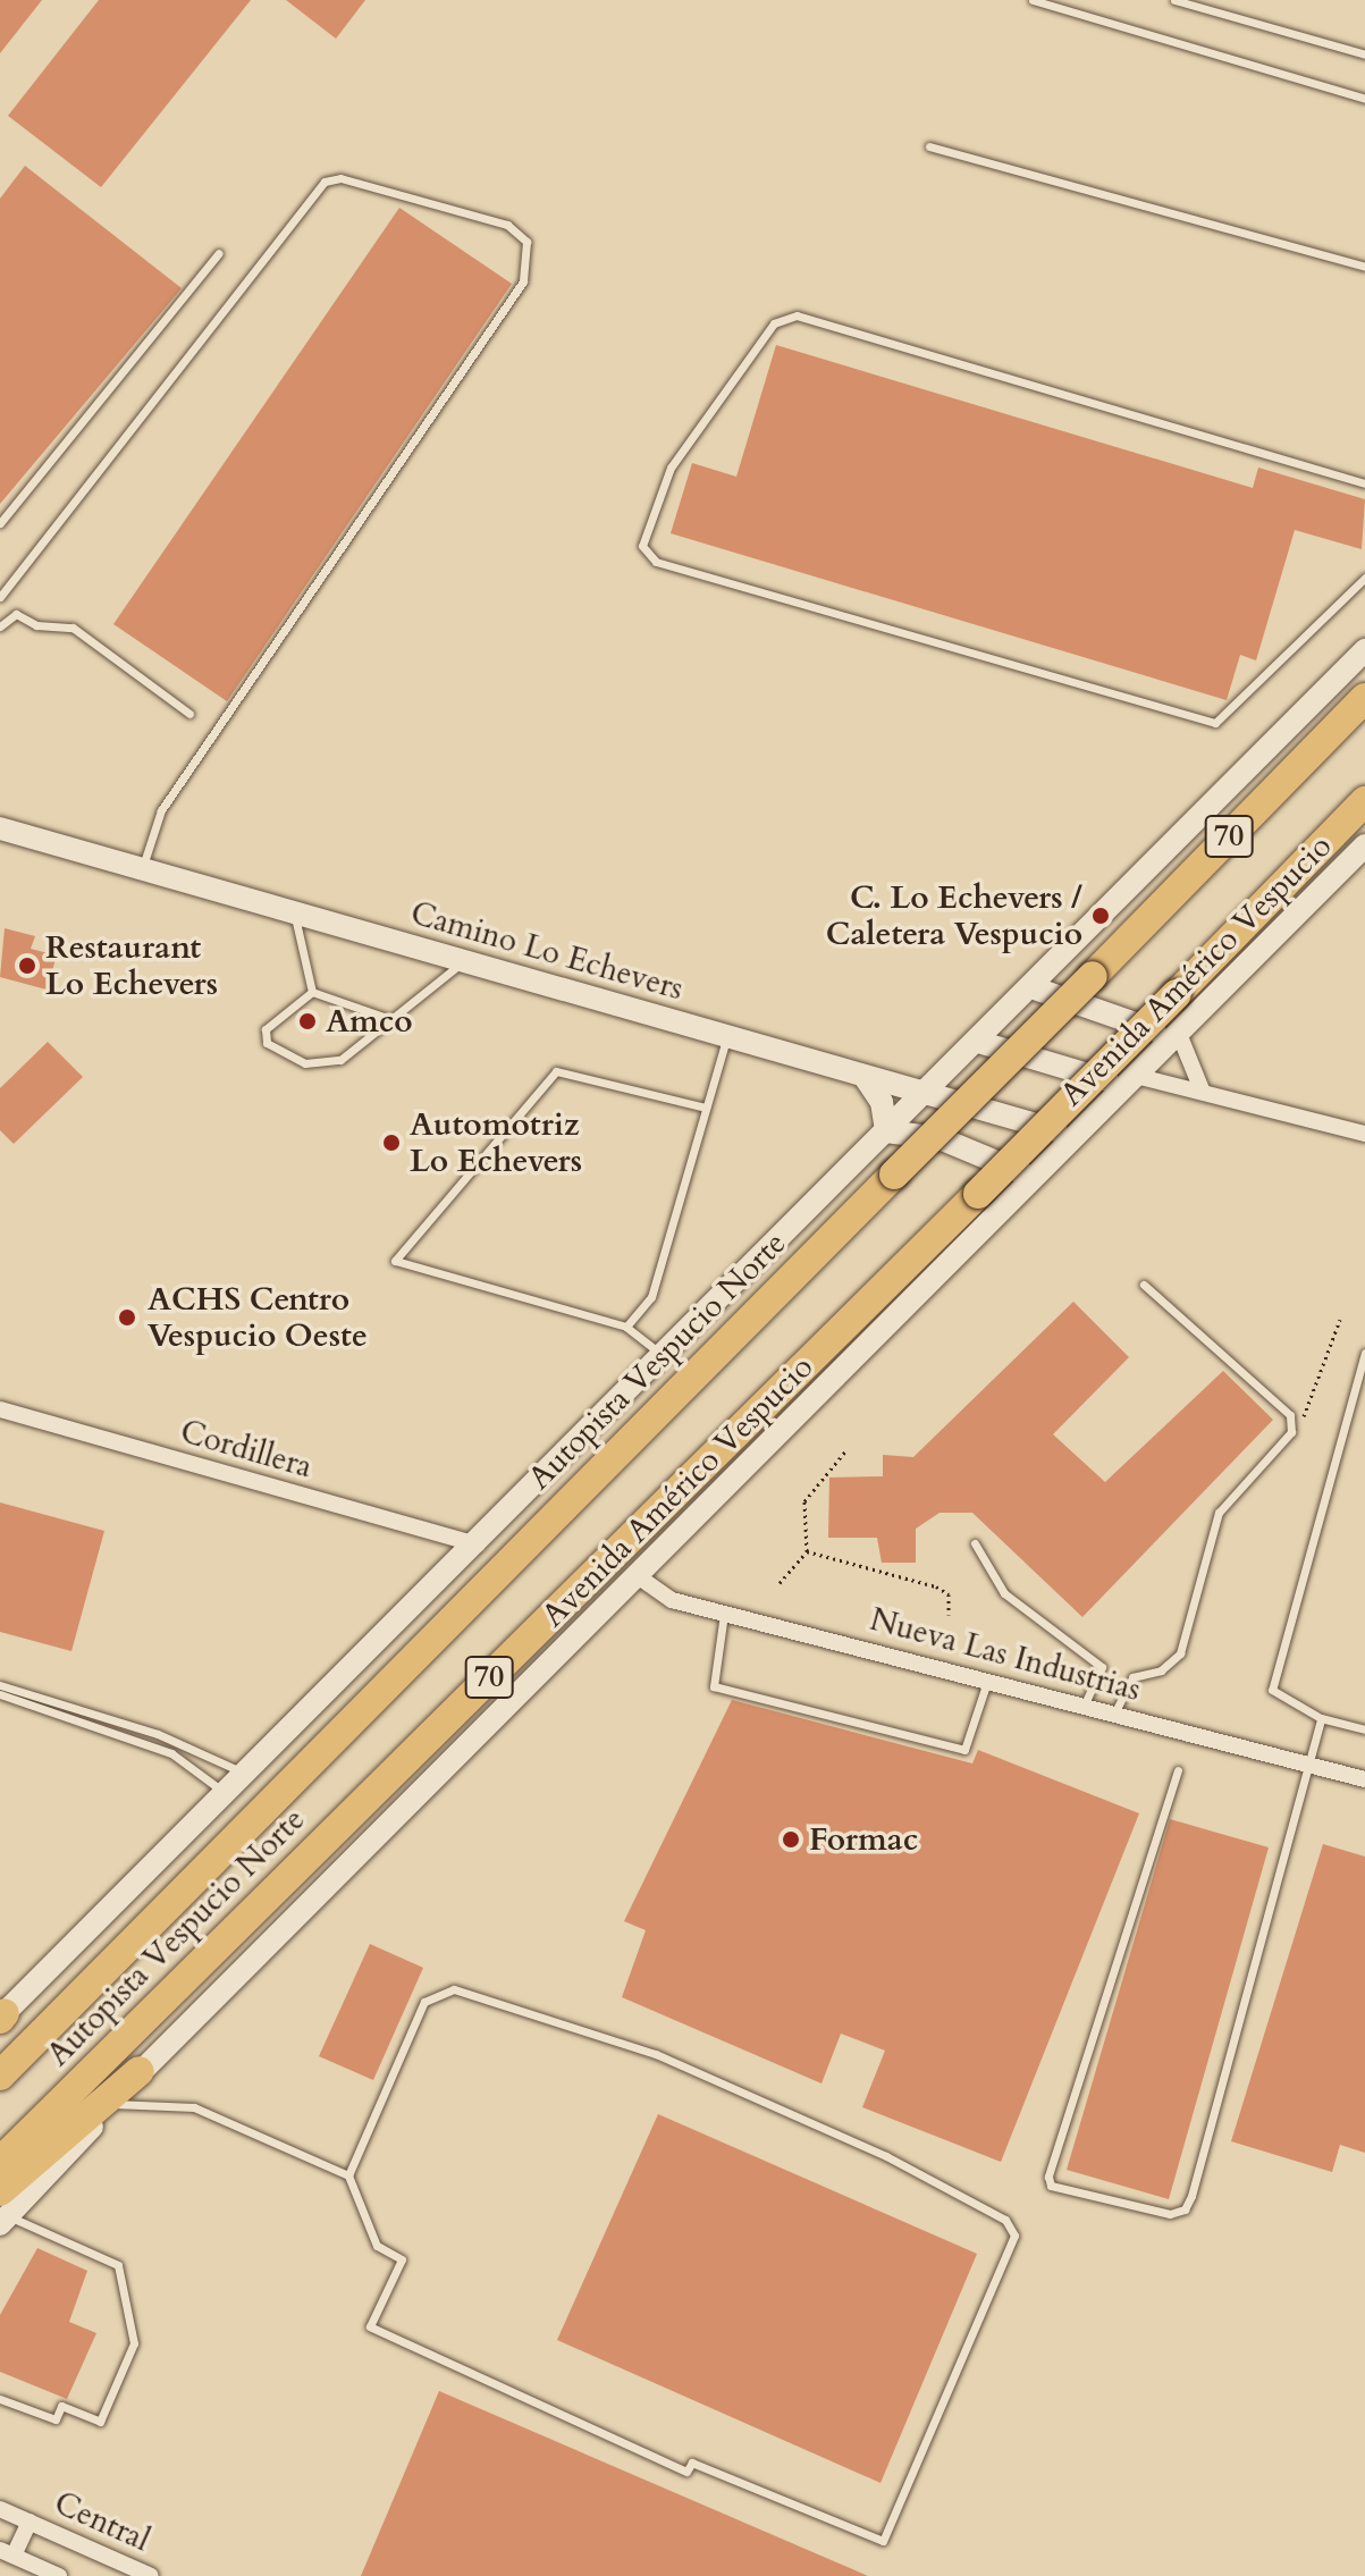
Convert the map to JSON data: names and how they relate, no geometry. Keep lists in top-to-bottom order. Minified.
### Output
{"streets":{"highway":["70","Autopista Vespucio Norte"],"main road":["Camino Lo Echevers","Avenida Américo Vespucio"],"street":["Cordillera","Nueva Las Industrias","Central"]},"crossings":[["Camino Lo Echevers","Avenida Américo Vespucio"],["Avenida Américo Vespucio","Nueva Las Industrias"]],"places":["C. Lo Echevers / Caletera Vespucio","Restaurant Lo Echevers","Amco","Automotriz Lo Echevers","ACHS Centro Vespucio Oeste","Formac"]}
